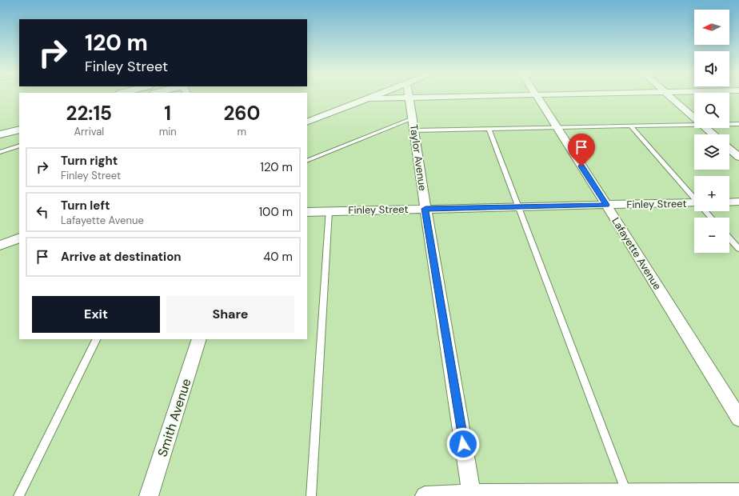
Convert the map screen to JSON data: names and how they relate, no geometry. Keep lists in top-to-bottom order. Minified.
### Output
{"streets":{"street":["Taylor Avenue","Finley Street","Lafayette Avenue","Smith Avenue"]},"crossings":[["Taylor Avenue","Finley Street"],["Finley Street","Lafayette Avenue"]],"north":"left","page":{"map_buttons":["+","−"],"turn":["120 m","Finley Street"],"eta":["22:15","Arrival","1","min","260","m"],"list":[{"name":"Turn right","note":"Finley Street","value":"120 m"},{"name":"Turn left","note":"Lafayette Avenue","value":"100 m"},{"name":"Arrive at destination","value":"40 m"}],"buttons":["Exit","Share"]}}
